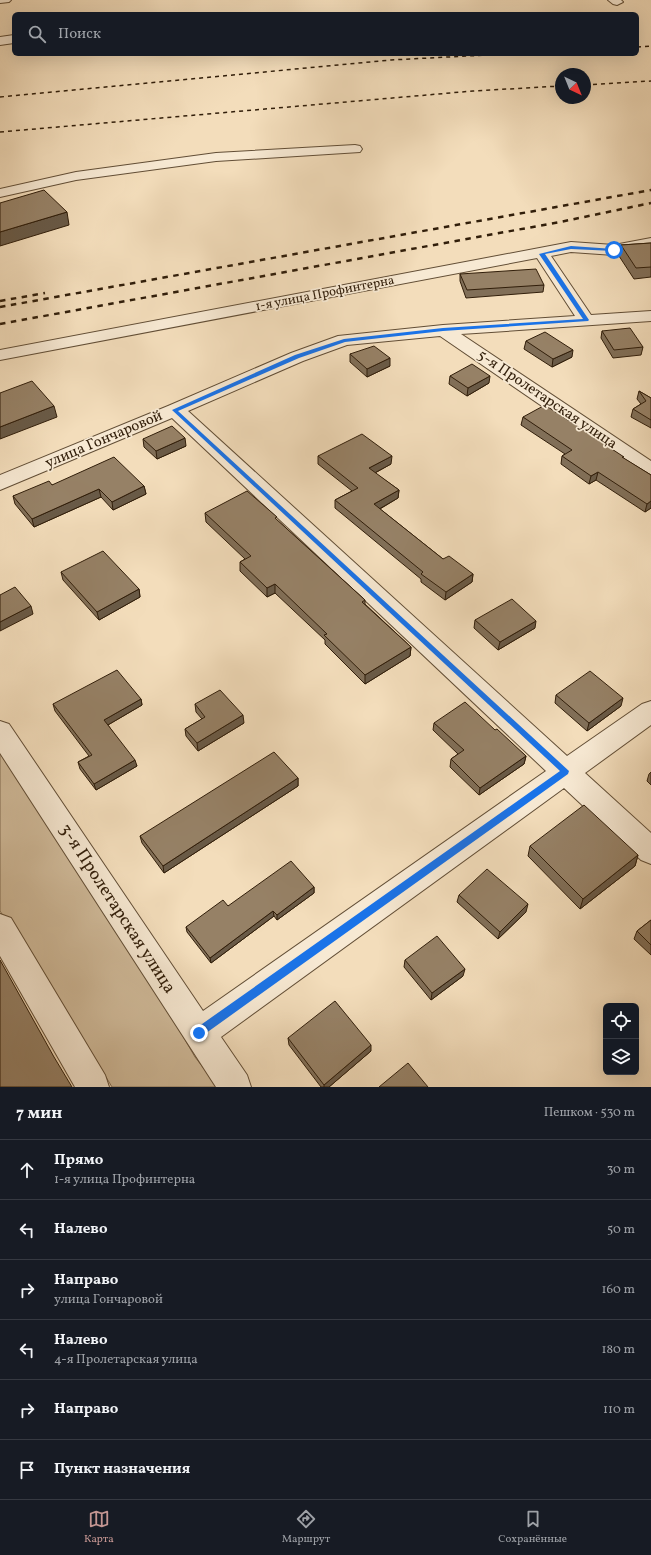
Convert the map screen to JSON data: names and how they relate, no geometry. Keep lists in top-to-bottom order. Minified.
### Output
{"streets":{"street":["1-я улица Профинтерна","5-я Пролетарская улица","улица Гончаровой","3-я Пролетарская улица"]},"crossings":[["5-я Пролетарская улица","улица Гончаровой"]],"north":"bottom right","page":{"search":"Поиск","heading":["7 мин","Пешком · 530 m"],"list":[["Прямо","1-я улица Профинтерна","30 m"],["Налево","50 m"],["Направо","улица Гончаровой","160 m"],["Налево","4-я Пролетарская улица","180 m"],["Направо","110 m"],"Пункт назначения"],"nav":["Карта","Маршрут","Сохранённые"]}}
